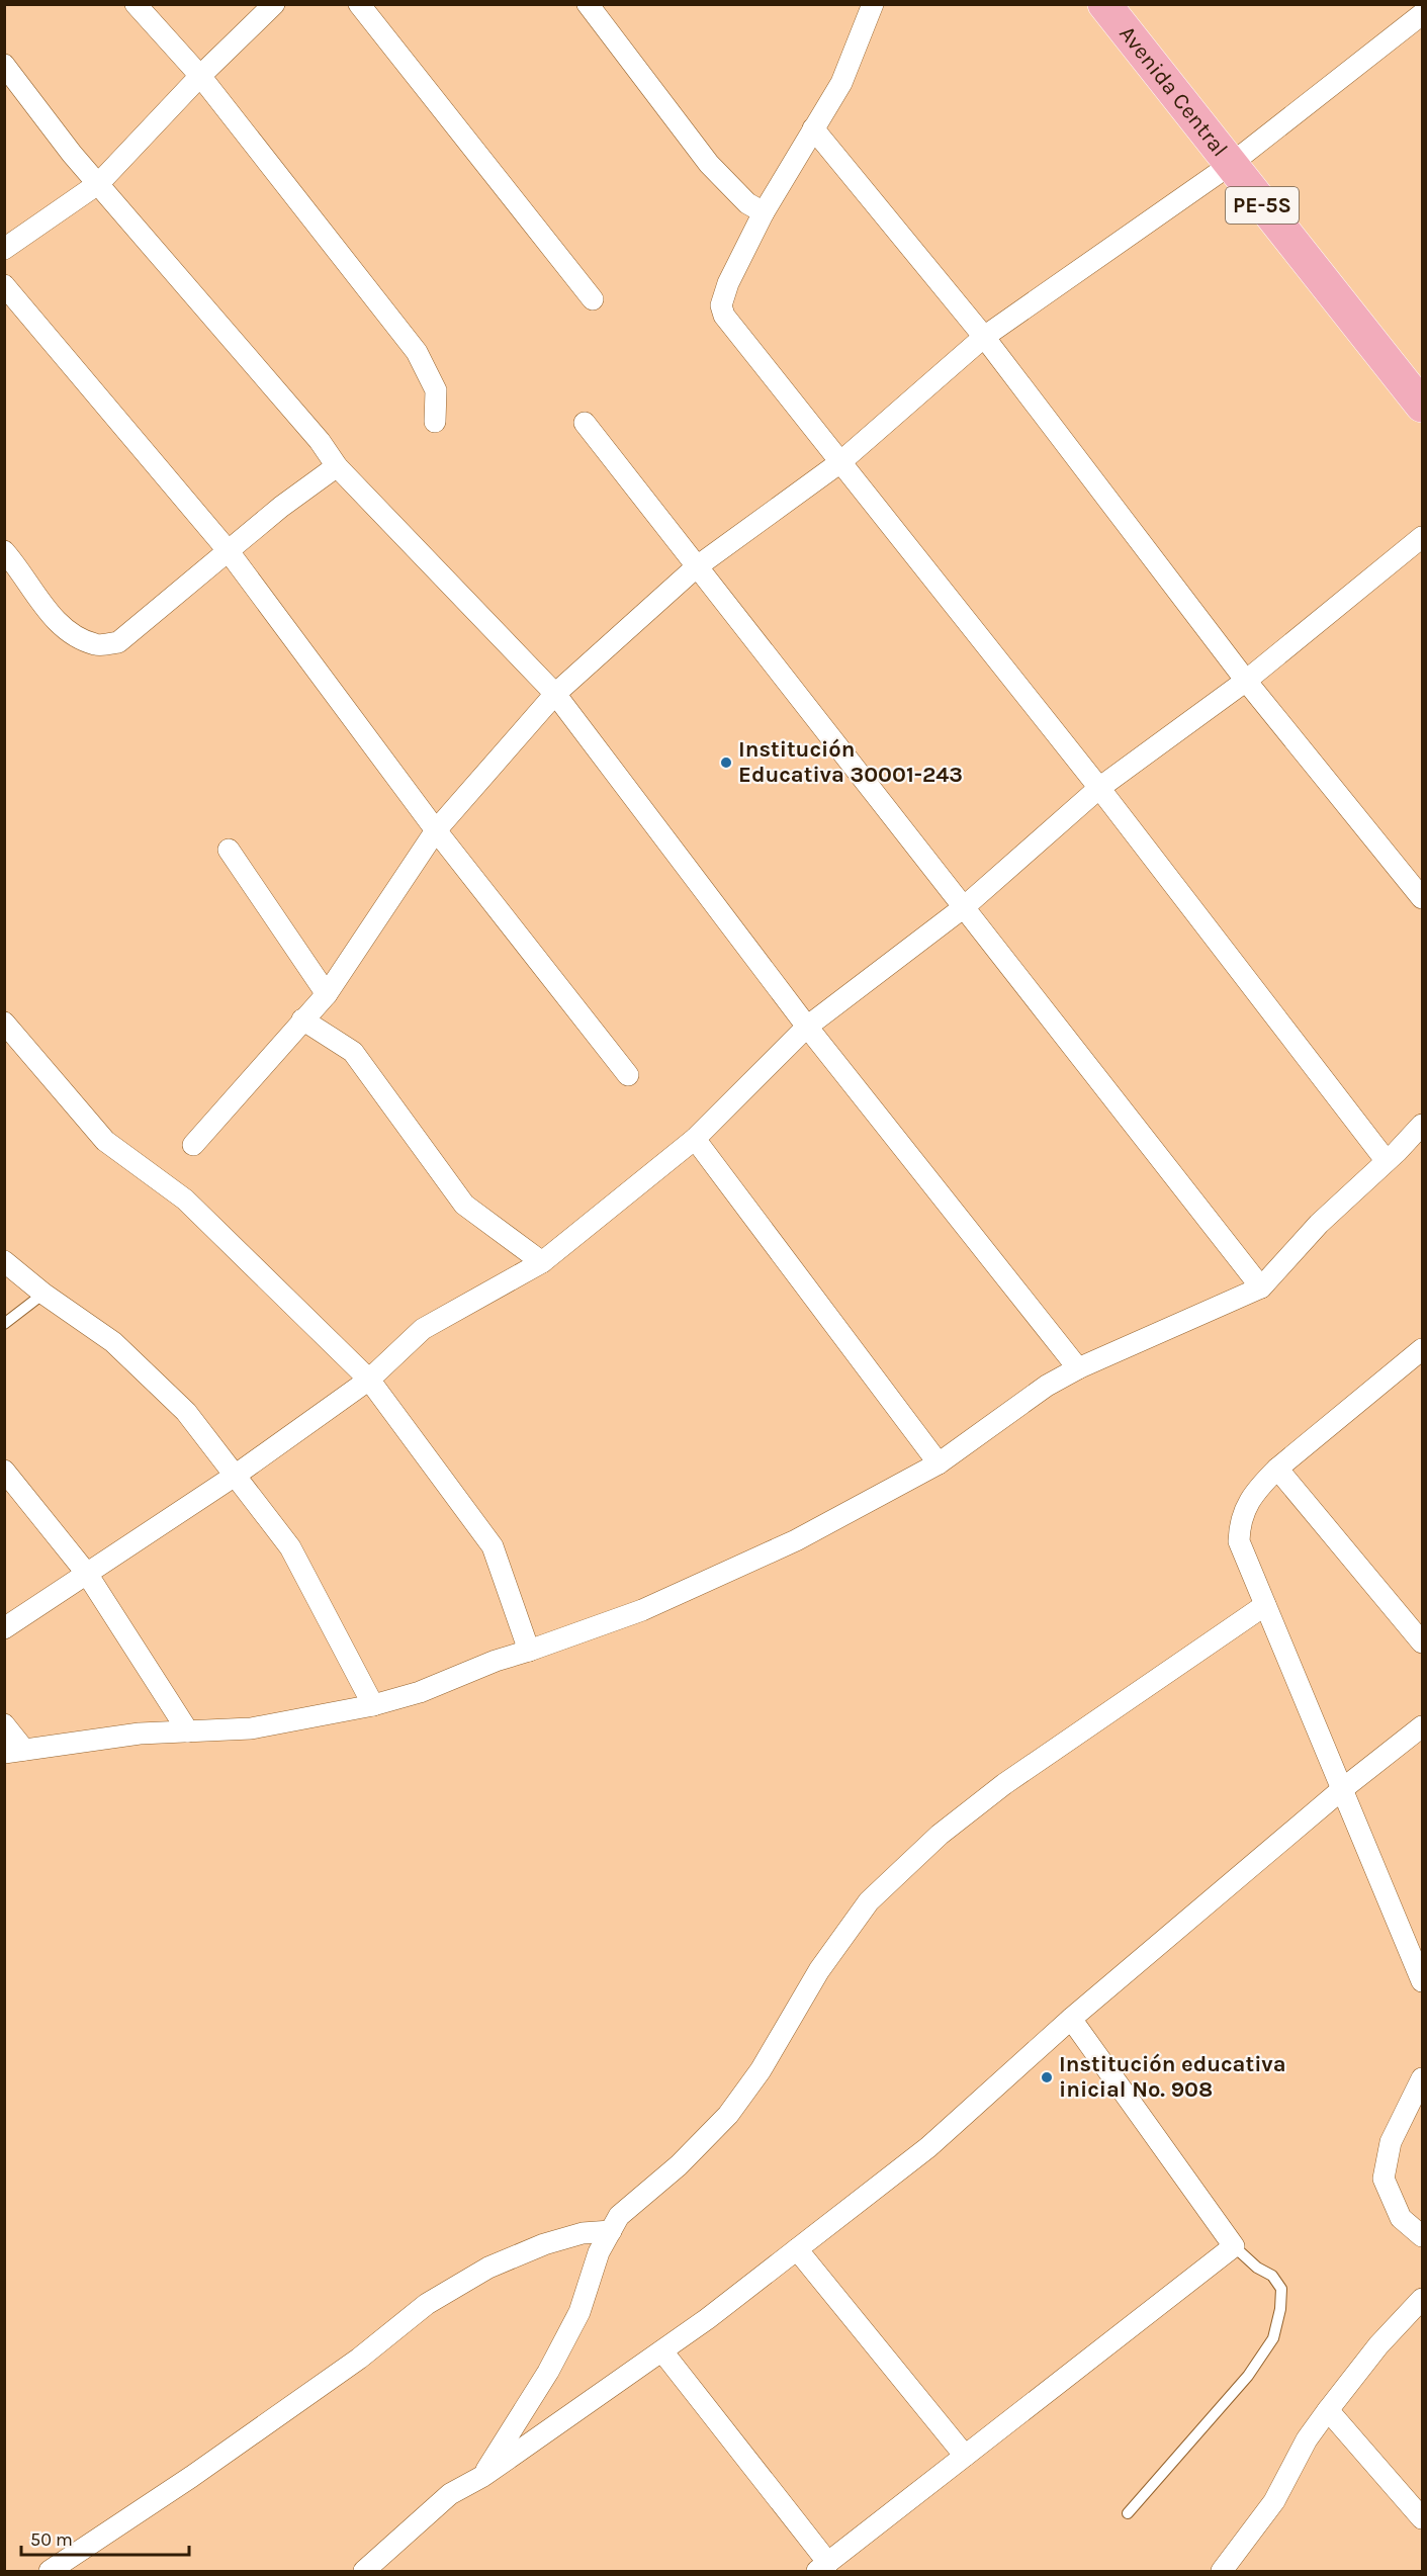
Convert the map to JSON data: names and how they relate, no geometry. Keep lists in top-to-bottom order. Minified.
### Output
{"streets":{"highway":["Avenida Central","PE-5S"]},"places":["Institución Educativa 30001-243","Institución educativa inicial No. 908"],"scale_bar":"50 m"}
